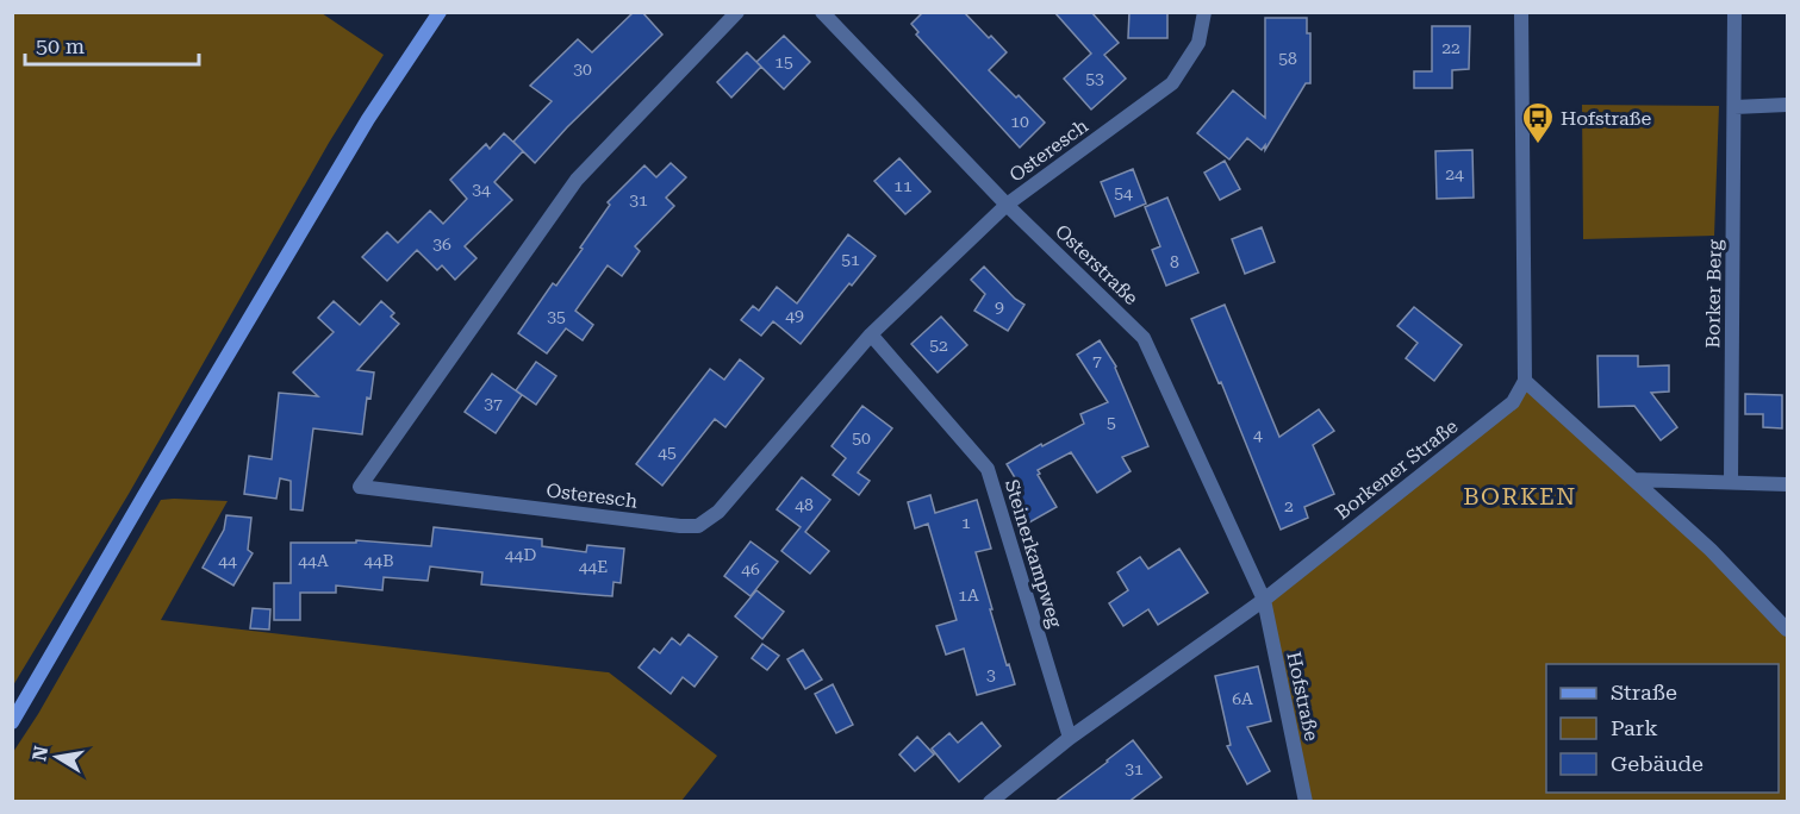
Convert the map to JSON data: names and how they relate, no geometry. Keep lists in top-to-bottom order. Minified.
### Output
{"streets":{"street":["Osteresch","Osterstraße","Borker Berg","Borkener Straße","Steinerkampweg","Hofstraße"]},"crossings":[["Osteresch","Osterstraße"],["Osteresch","Steinerkampweg"],["Osterstraße","Borkener Straße"],["Osterstraße","Hofstraße"],["Borkener Straße","Steinerkampweg"],["Borkener Straße","Hofstraße"]],"districts":["BORKEN"],"places":{"bus stop":["Hofstraße"]},"house_numbers":["22","58","15","30","53","10","24","11","34","54","31","36","51","8","9","49","35","52","7","37","5","4","50","45","48","2","1","44D","44","44A","44B","44E","46","1A","3","6A","31"],"legend":["Straße","Park","Gebäude"],"scale_bar":"50 m","north":"left"}
